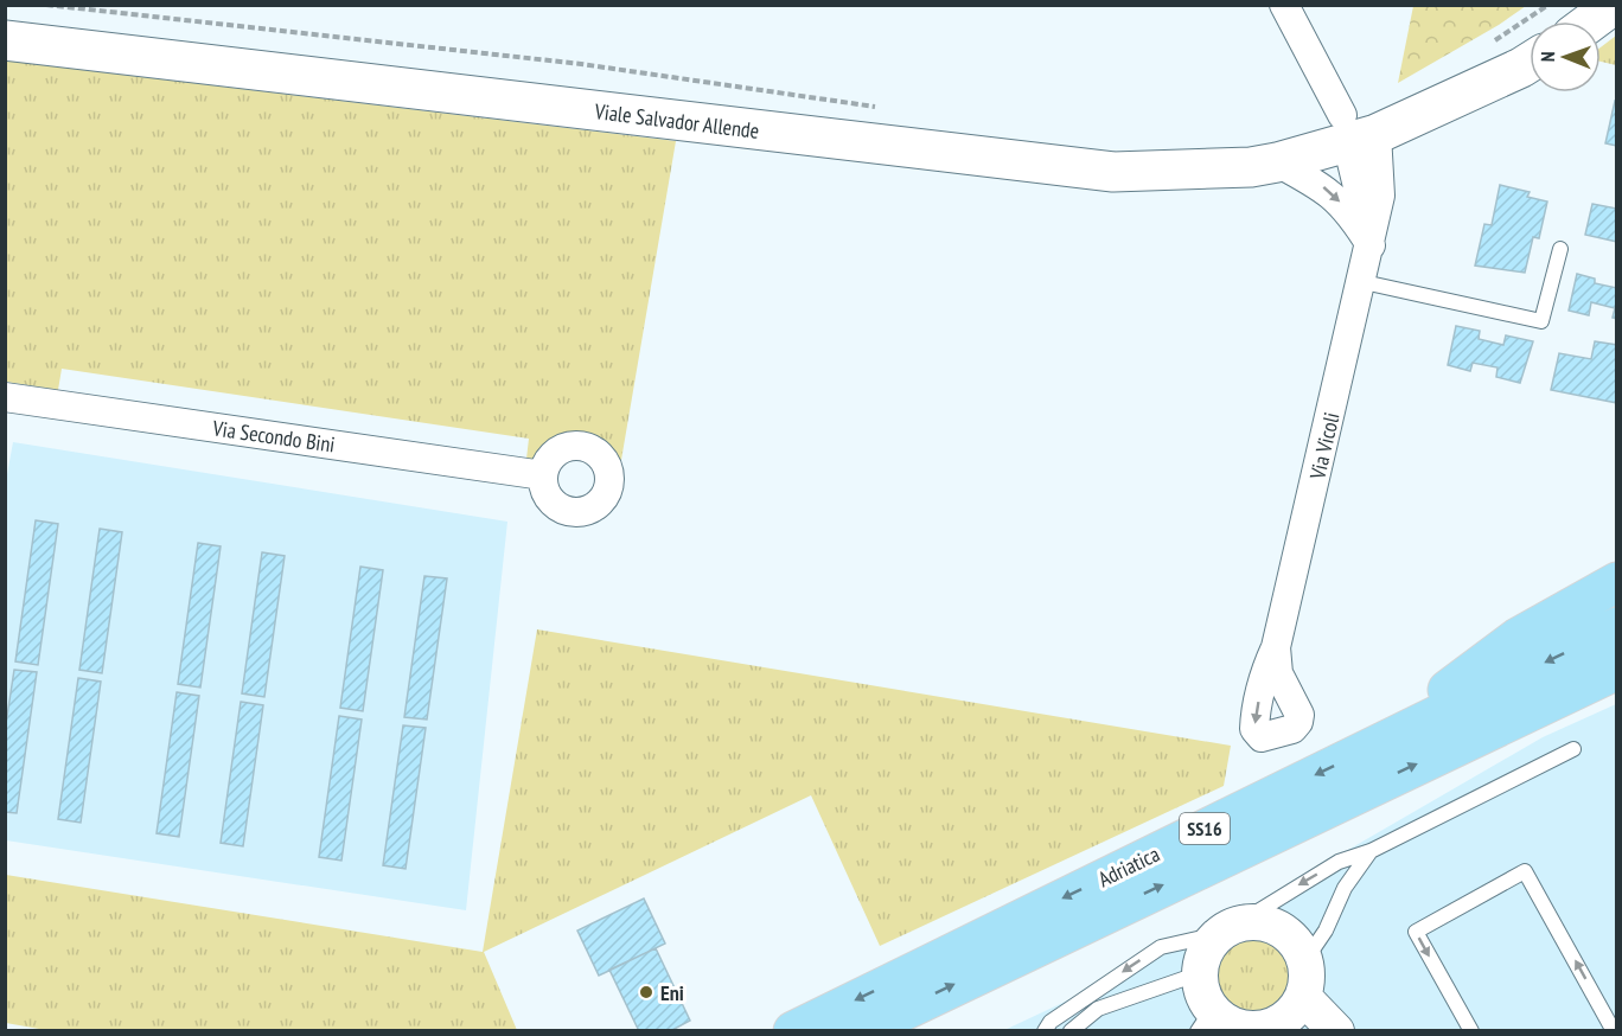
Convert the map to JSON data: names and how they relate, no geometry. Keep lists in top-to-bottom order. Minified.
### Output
{"streets":{"highway":["SS16","Adriatica"],"main road":["Viale Salvador Allende"],"street":["Via Secondo Bini","Via Vicoli"]},"crossings":[["Viale Salvador Allende","Via Vicoli"],["SS16","Adriatica"]],"places":["Eni"],"north":"left"}
